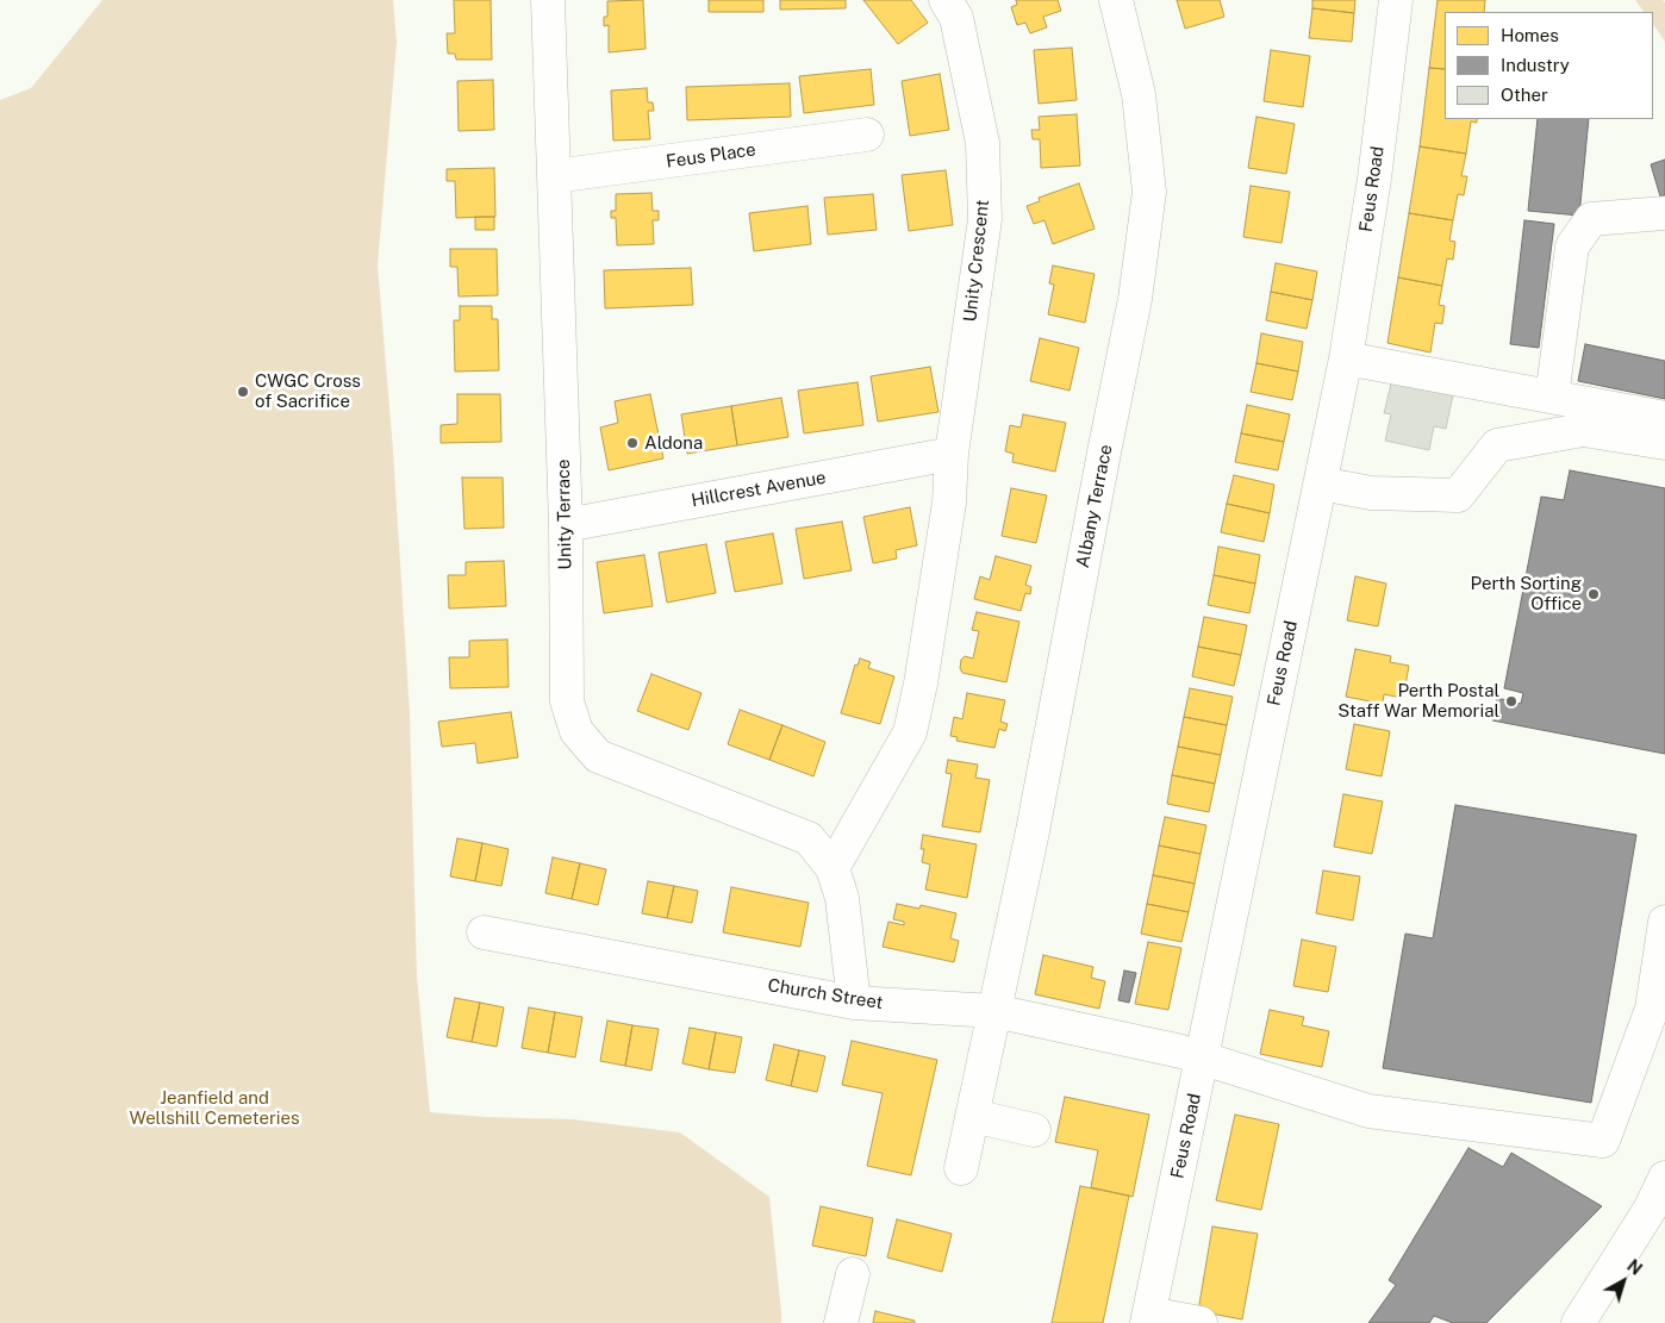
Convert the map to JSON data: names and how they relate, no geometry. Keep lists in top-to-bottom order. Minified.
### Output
{"streets":{"street":["Feus Place","Feus Road","Unity Crescent","Hillcrest Avenue","Albany Terrace","Unity Terrace","Church Street"]},"crossings":[["Feus Place","Unity Terrace"],["Feus Road","Church Street"],["Unity Crescent","Hillcrest Avenue"],["Hillcrest Avenue","Unity Terrace"],["Albany Terrace","Church Street"],["Unity Terrace","Church Street"]],"parks":["Jeanfield and Wellshill Cemeteries"],"places":["CWGC Cross of Sacrifice","Aldona","Perth Sorting Office","Perth Postal Staff War Memorial"],"legend":["Homes","Industry","Other"],"north":"top right"}
